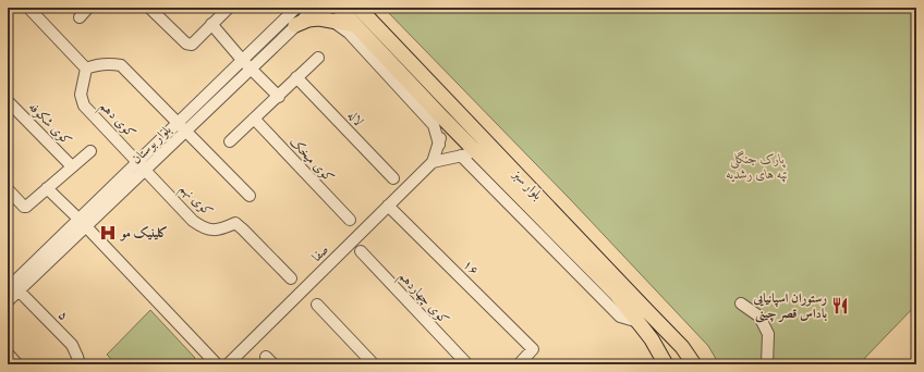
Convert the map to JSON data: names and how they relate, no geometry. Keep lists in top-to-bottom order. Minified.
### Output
{"streets":{"main road":["بلوار سبز"],"street":["لاله","کوی دهم","کوی شکوفه","بلوار بوستان","کوی میخک","کوی نهم","صفا","۱۶","کوی چهاردهم","۵"]},"crossings":[["کوی دهم","بلوار بوستان"],["کوی دهم","کوی نهم"],["بلوار بوستان","کوی نهم"],["بلوار بوستان","۵"],["صفا","۱۶"]],"parks":["پارک جنگلی تپه های رشدیه"],"places":{"hospital":["کلینیک مو"],"restaurant":["رستوران اسپانیایی باداس قصر چینی"]}}
